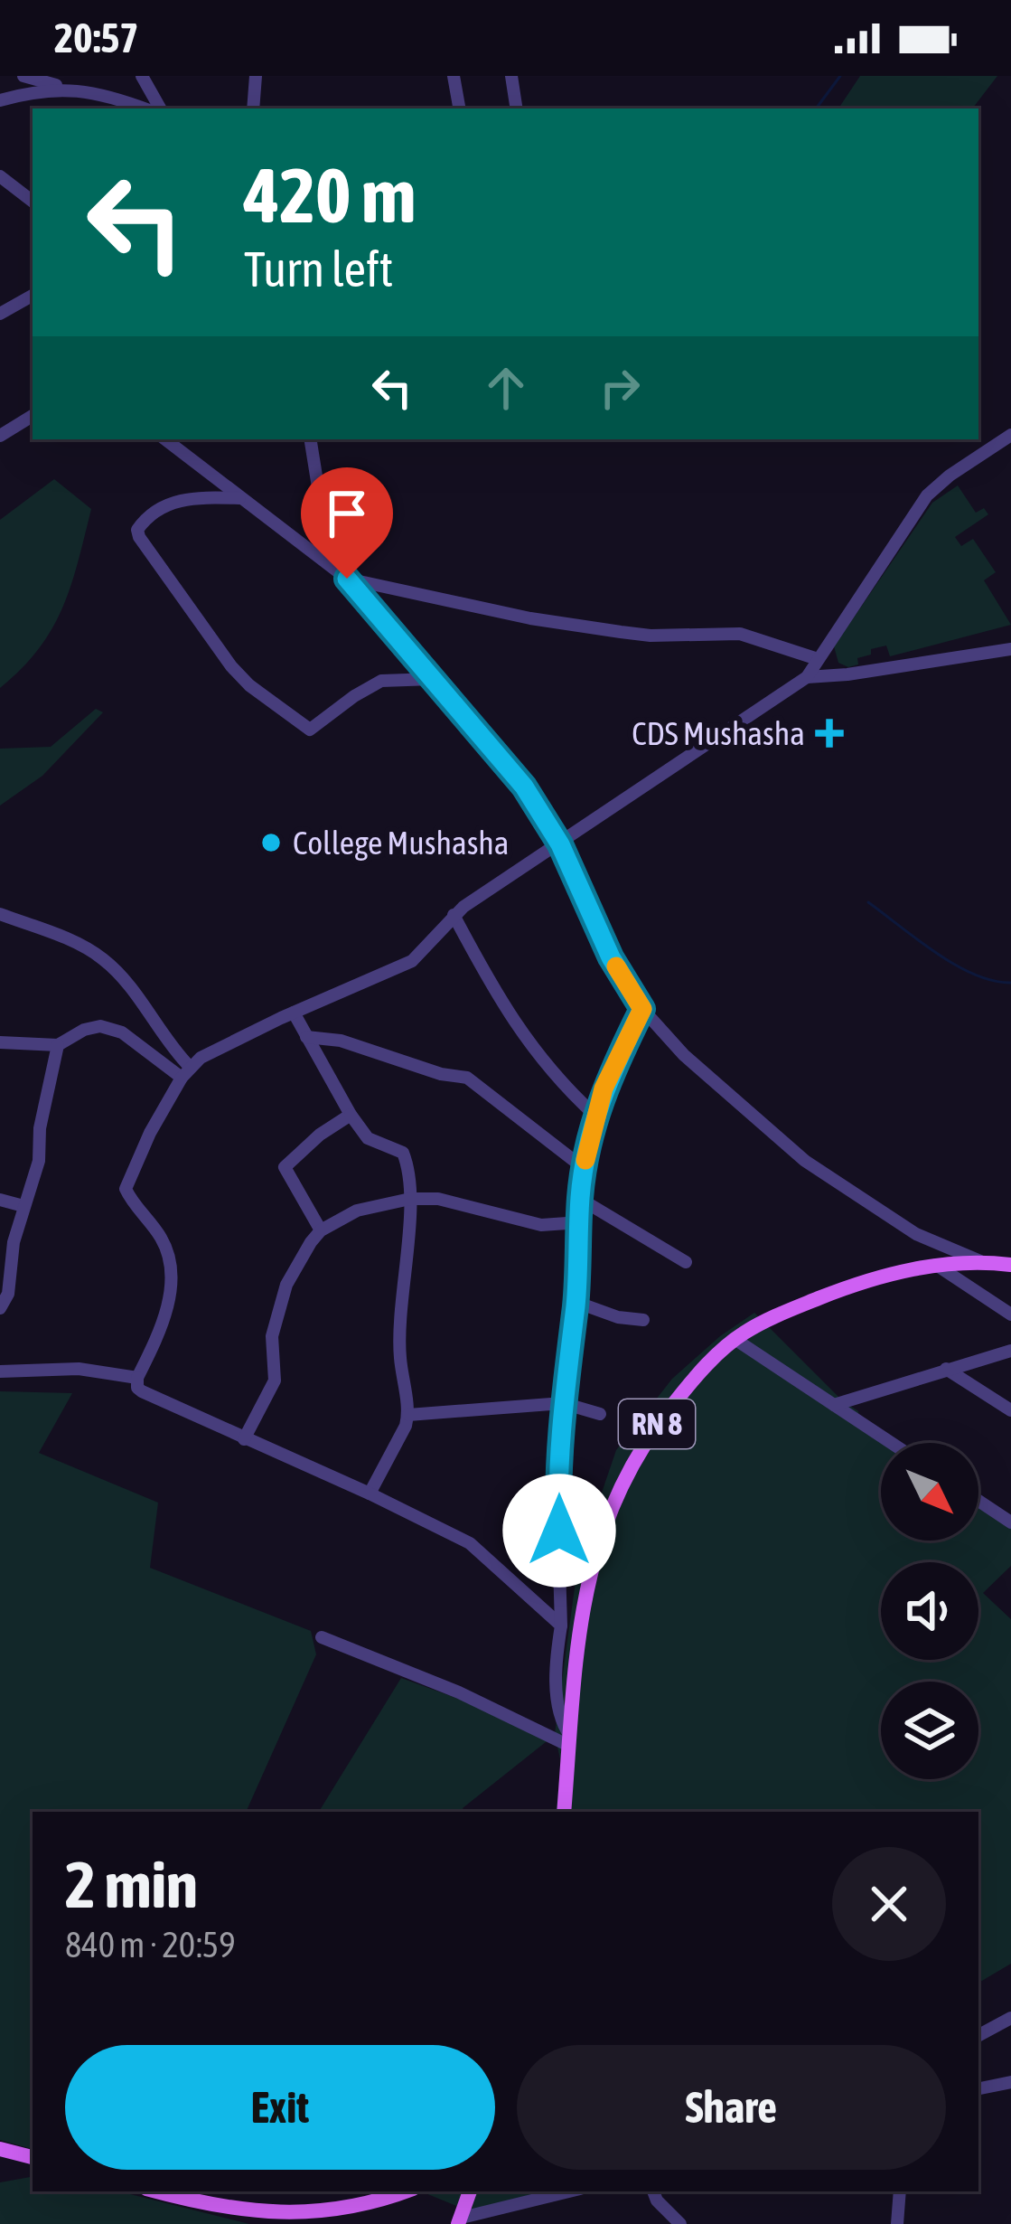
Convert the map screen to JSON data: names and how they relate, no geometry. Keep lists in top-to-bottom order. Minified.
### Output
{"streets":{"main road":["RN 8"]},"places":{"health":["CDS Mushasha"],"other":["College Mushasha"]},"north":"bottom right","page":{"status":"20:57","turn":["420 m","Turn left"],"heading":["2 min","840 m · 20:59"],"buttons":["Exit","Share"]}}
